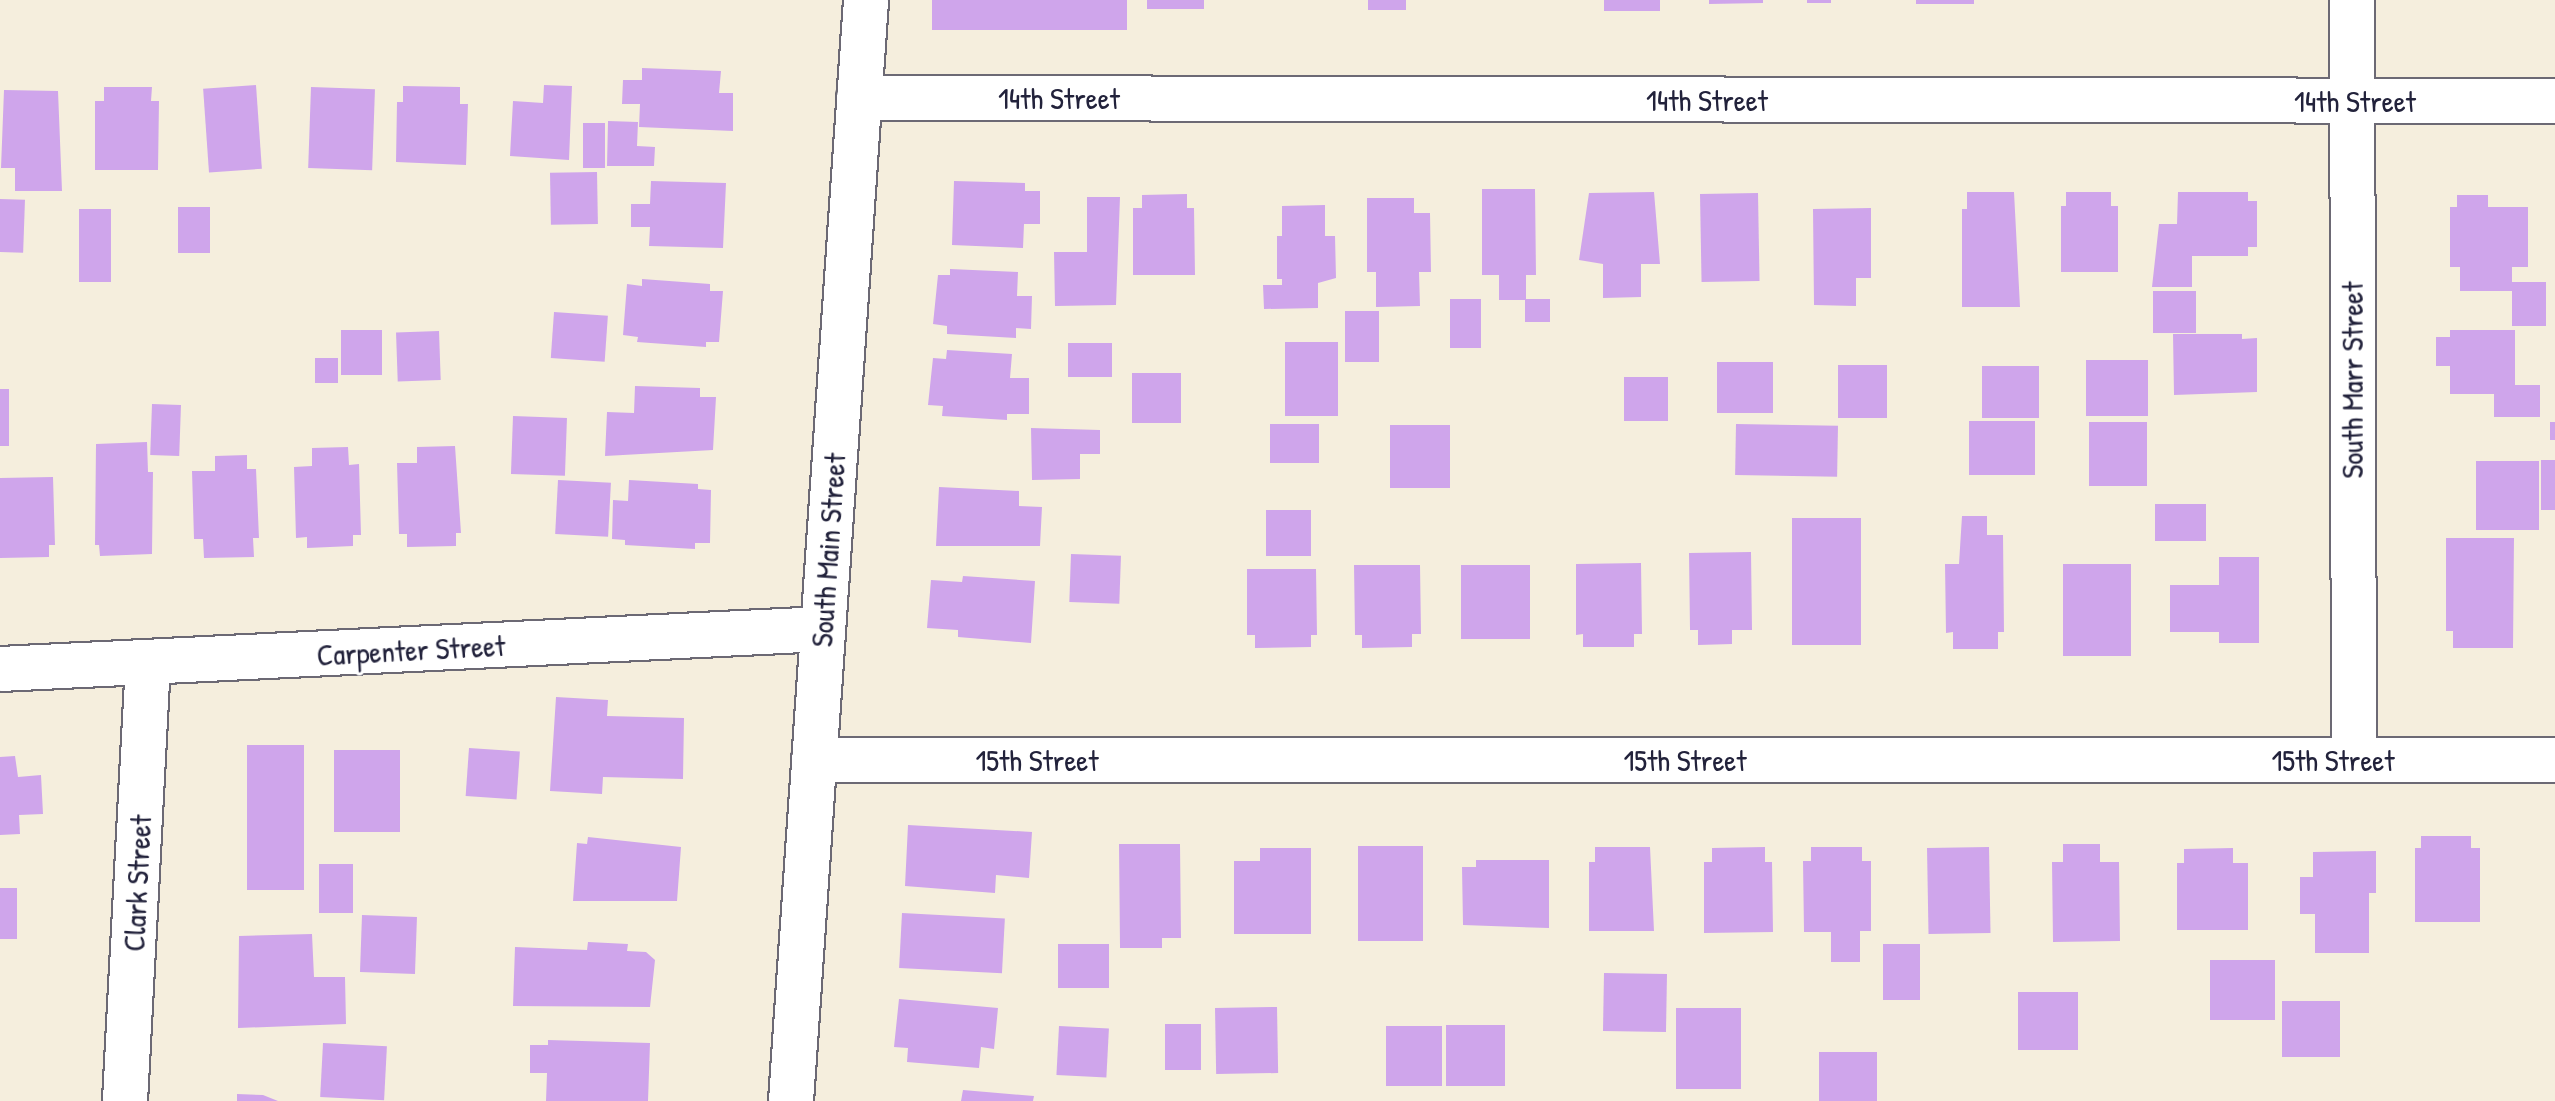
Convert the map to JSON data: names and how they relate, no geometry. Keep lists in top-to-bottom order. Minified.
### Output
{"streets":{"street":["14th Street","South Marr Street","South Main Street","Carpenter Street","15th Street","Clark Street"]},"crossings":[["14th Street","South Marr Street"],["14th Street","South Main Street"],["South Marr Street","15th Street"],["South Main Street","Carpenter Street"],["South Main Street","15th Street"],["Carpenter Street","Clark Street"]]}
